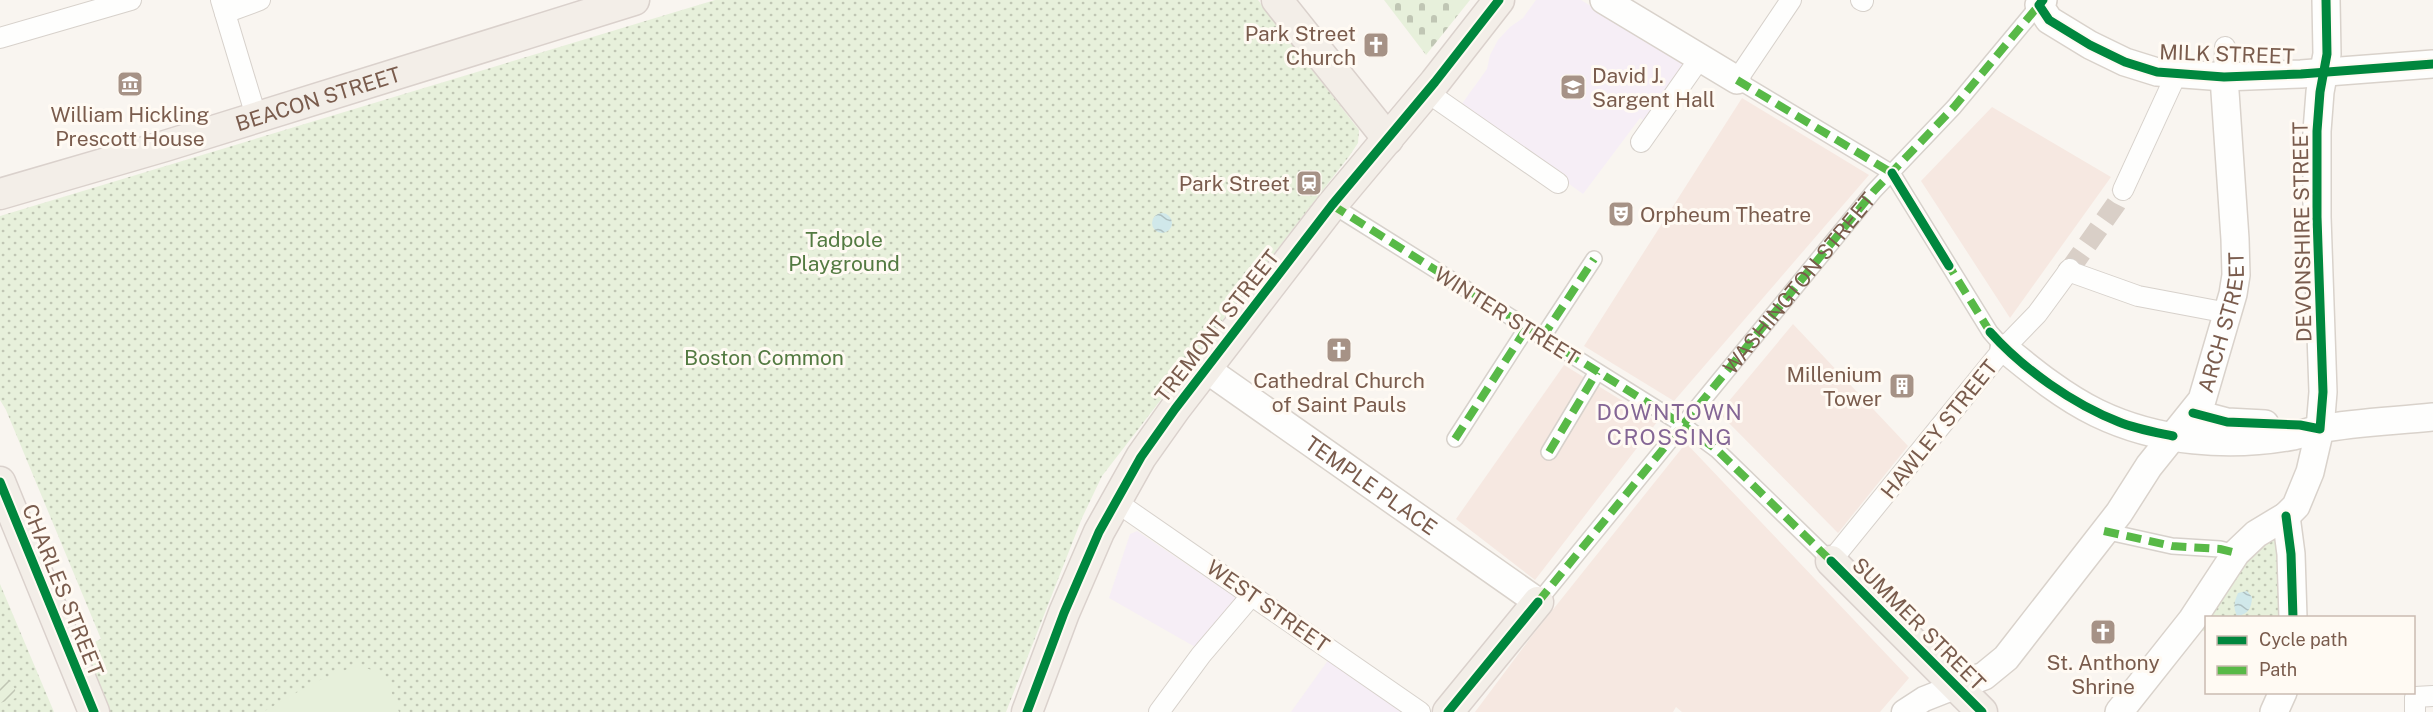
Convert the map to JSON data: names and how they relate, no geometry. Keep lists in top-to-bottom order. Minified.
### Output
{"streets":{"main road":["MILK STREET","BEACON STREET","DEVONSHIRE STREET","WASHINGTON STREET","ARCH STREET","TREMONT STREET","TEMPLE PLACE","CHARLES STREET","SUMMER STREET"],"street":["WINTER STREET","HAWLEY STREET","WEST STREET"]},"crossings":[["MILK STREET","DEVONSHIRE STREET"],["MILK STREET","WASHINGTON STREET"],["MILK STREET","ARCH STREET"],["WASHINGTON STREET","WINTER STREET"],["WASHINGTON STREET","TEMPLE PLACE"],["WASHINGTON STREET","SUMMER STREET"],["WINTER STREET","TREMONT STREET"],["WINTER STREET","SUMMER STREET"],["ARCH STREET","HAWLEY STREET"],["ARCH STREET","SUMMER STREET"],["TREMONT STREET","TEMPLE PLACE"],["TREMONT STREET","WEST STREET"],["HAWLEY STREET","SUMMER STREET"]],"districts":["DOWNTOWN CROSSING"],"parks":["Tadpole Playground","Boston Common"],"places":{"church":["Park Street Church","Cathedral Church of Saint Pauls","St. Anthony Shrine"],"museum":["William Hickling Prescott House"],"school or university":["David J. Sargent Hall"],"station":["Park Street"],"theatre":["Orpheum Theatre"],"building":["Millenium Tower"]},"legend":["Cycle path","Path"]}
